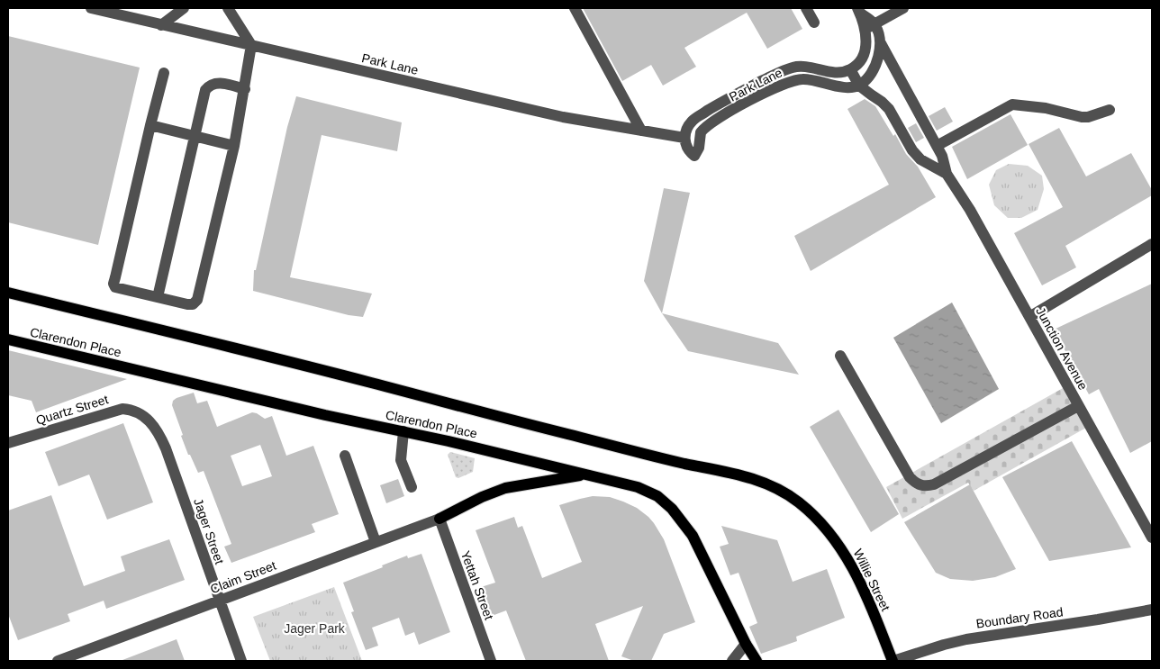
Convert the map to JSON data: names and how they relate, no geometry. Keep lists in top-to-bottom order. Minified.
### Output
{"streets":{"main road":["Clarendon Place","Willie Street"],"street":["Park Lane","Junction Avenue","Quartz Street","Jager Street","Claim Street","Yettah Street","Boundary Road"]},"crossings":[["Park Lane","Junction Avenue"],["Clarendon Place","Willie Street"],["Quartz Street","Jager Street"],["Jager Street","Claim Street"],["Claim Street","Yettah Street"],["Willie Street","Boundary Road"]],"parks":["Jager Park"]}
